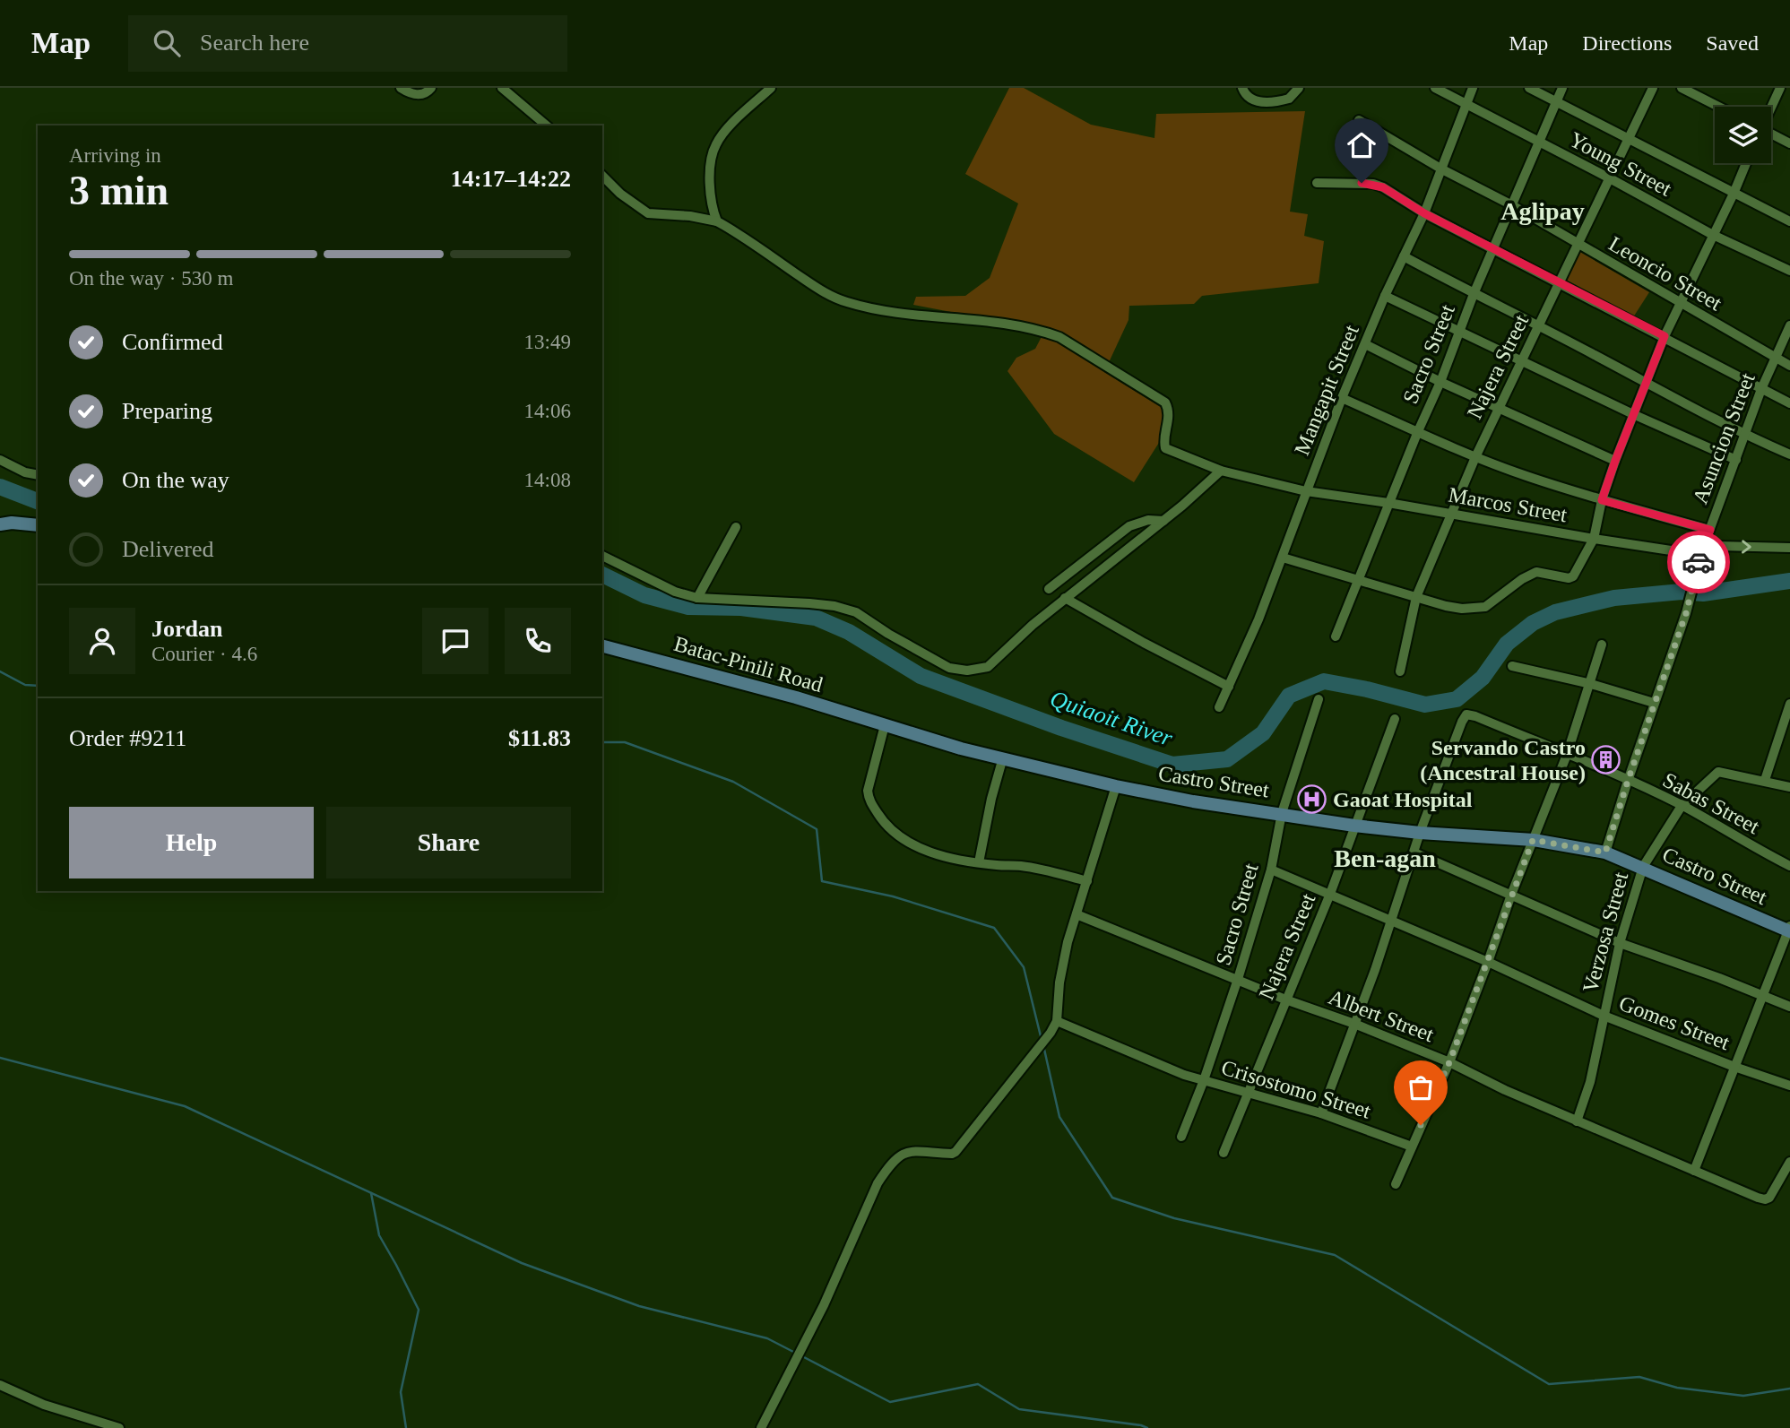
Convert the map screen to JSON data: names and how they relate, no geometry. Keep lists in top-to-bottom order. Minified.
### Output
{"streets":{"main road":["Batac-Pinili Road","Castro Street"],"street":["Young Street","Leoncio Street","Sacro Street","Najera Street","Mangapit Street","Asuncion Street","Marcos Street","Sabas Street","Verzosa Street","Albert Street","Gomes Street","Crisostomo Street"]},"crossings":[["Young Street","Sacro Street"],["Young Street","Najera Street"],["Young Street","Mangapit Street"],["Leoncio Street","Sacro Street"],["Leoncio Street","Najera Street"],["Leoncio Street","Mangapit Street"],["Leoncio Street","Asuncion Street"],["Sacro Street","Marcos Street"],["Sacro Street","Castro Street"],["Sacro Street","Albert Street"],["Sacro Street","Gomes Street"],["Sacro Street","Crisostomo Street"],["Najera Street","Marcos Street"],["Najera Street","Castro Street"],["Najera Street","Albert Street"],["Najera Street","Gomes Street"],["Najera Street","Crisostomo Street"],["Mangapit Street","Marcos Street"],["Asuncion Street","Marcos Street"],["Asuncion Street","Castro Street"],["Asuncion Street","Sabas Street"],["Batac-Pinili Road","Castro Street"],["Castro Street","Sabas Street"],["Castro Street","Verzosa Street"],["Sabas Street","Verzosa Street"],["Verzosa Street","Albert Street"],["Verzosa Street","Gomes Street"]],"districts":["Aglipay","Ben-agan"],"water":["Quiaoit River"],"places":{"building":["Servando Castro (Ancestral House)"],"hospital":["Gaoat Hospital"]},"page":{"header":"Map","search":"Search here","nav":["Map","Directions","Saved"],"heading":["3 min","Arriving in","14:17–14:22"],"panel":["Jordan","Courier · 4.6","Order #9211","$11.83"],"bar":"On the way · 530 m","list":[["Confirmed","13:49"],["Preparing","14:06"],["On the way","14:08"],"Delivered"],"buttons":["Help","Share"]}}
